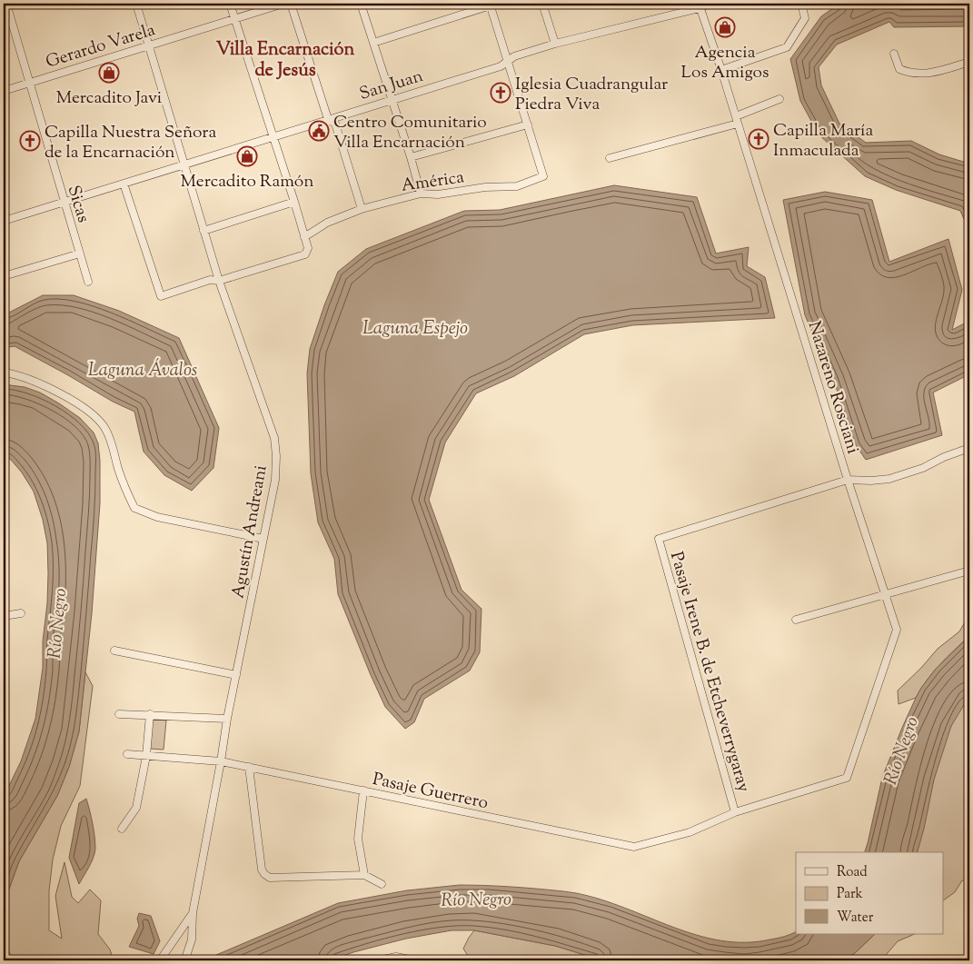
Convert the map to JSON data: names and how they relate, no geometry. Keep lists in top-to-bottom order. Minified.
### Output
{"streets":{"street":["Gerardo Varela","San Juan","América","Sicas","Nazareno Rosciani","Agustín Andreani","Pasaje Irene B. de Etcheverrygaray","Pasaje Guerrero"]},"crossings":[["Gerardo Varela","Sicas"],["Gerardo Varela","Agustín Andreani"],["San Juan","Sicas"],["San Juan","Nazareno Rosciani"],["San Juan","Agustín Andreani"],["Nazareno Rosciani","Pasaje Irene B. de Etcheverrygaray"],["Nazareno Rosciani","Pasaje Guerrero"],["Agustín Andreani","Pasaje Guerrero"],["Pasaje Irene B. de Etcheverrygaray","Pasaje Guerrero"]],"districts":["Villa Encarnación de Jesús"],"water":["Laguna Espejo","Laguna Ávalos","Río Negro"],"places":{"shop":["Agencia Los Amigos","Mercadito Javi","Mercadito Ramón"],"church":["Iglesia Cuadrangular Piedra Viva","Capilla María Inmaculada","Capilla Nuestra Señora de la Encarnación"],"public building":["Centro Comunitario Villa Encarnación"]},"legend":["Road","Park","Water"]}
